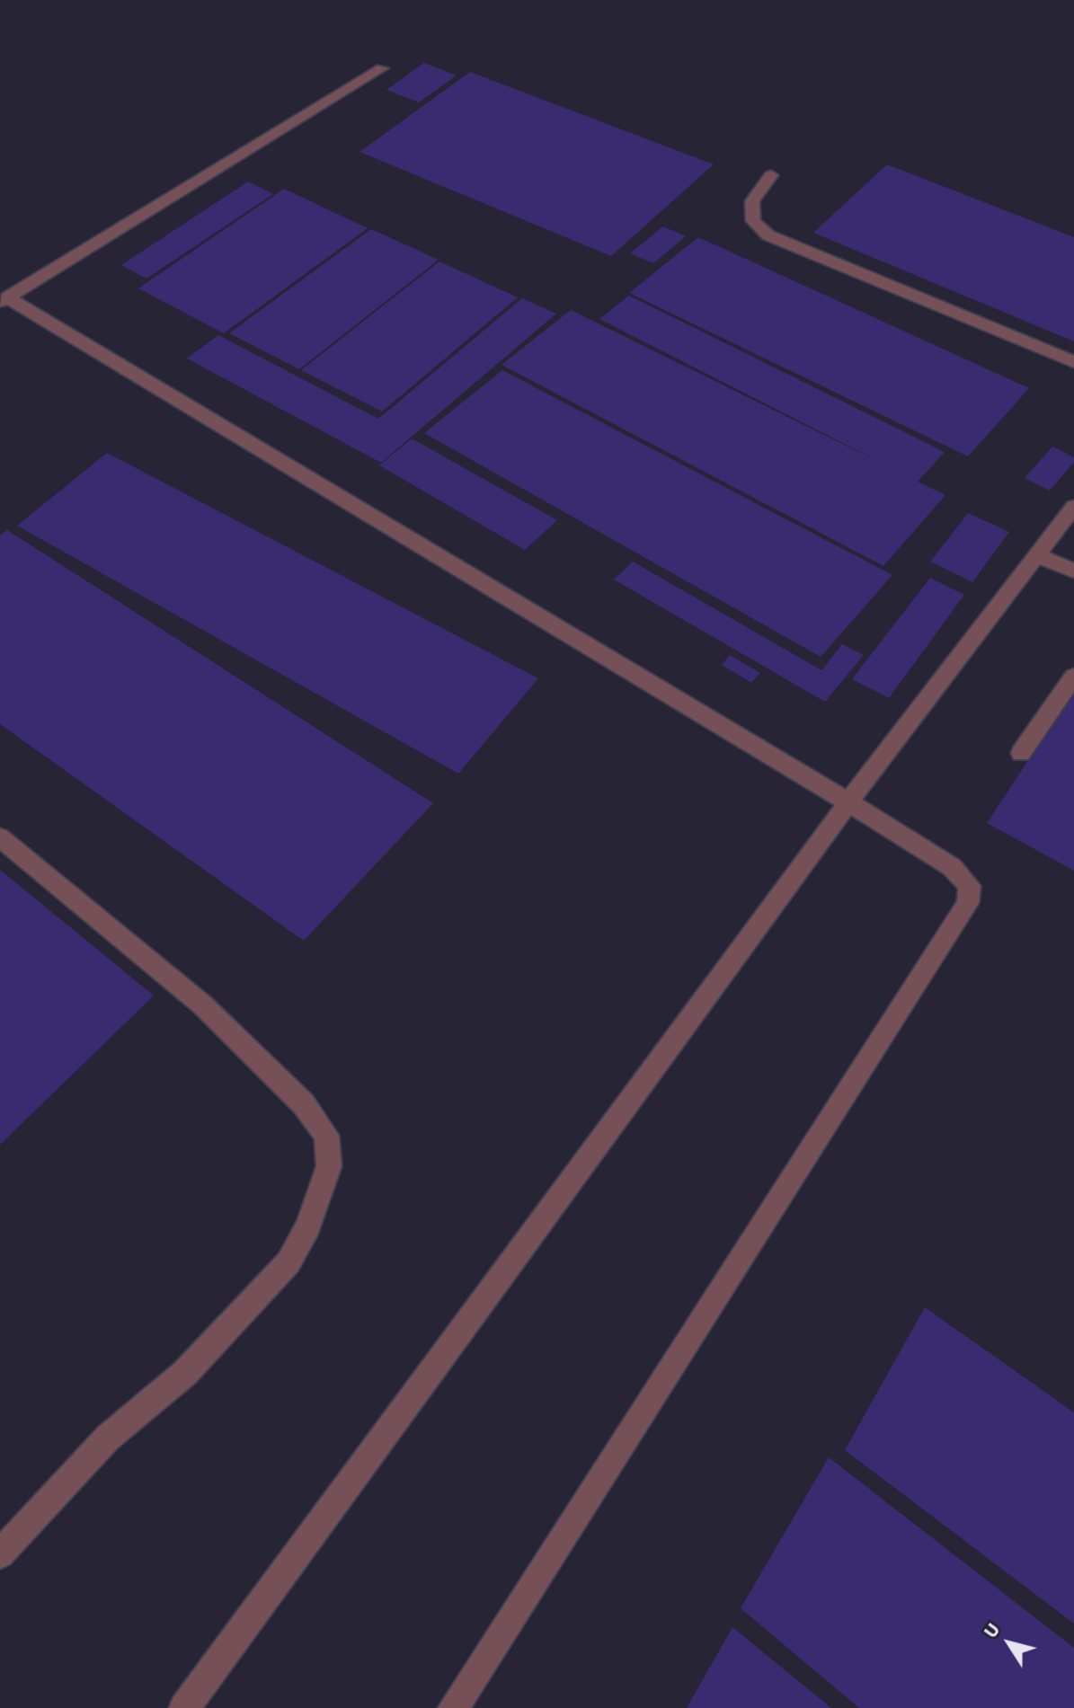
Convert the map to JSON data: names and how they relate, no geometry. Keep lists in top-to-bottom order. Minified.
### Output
{"north":"top left"}
